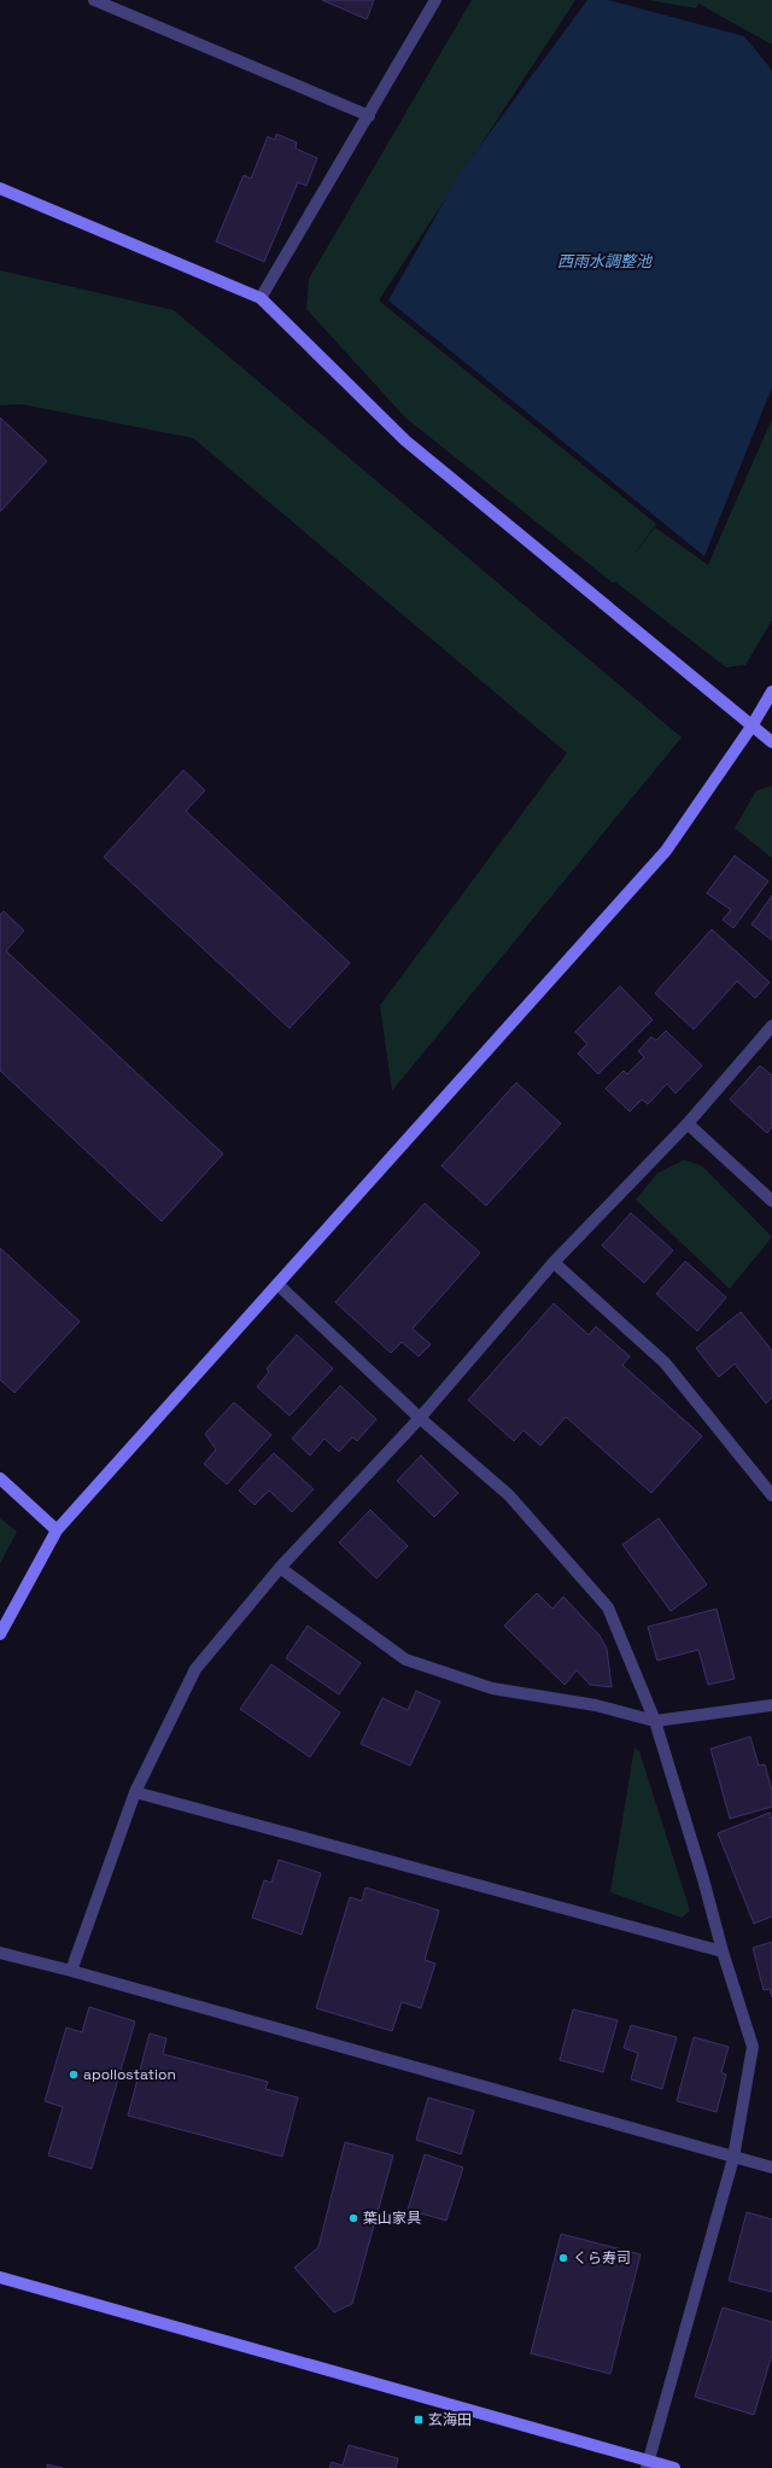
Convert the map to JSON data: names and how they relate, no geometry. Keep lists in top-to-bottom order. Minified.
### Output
{"water":["西雨水調整池"],"places":{"other":["apollostation","葉山家具","くら寿司"],"transit":["玄海田"]}}
